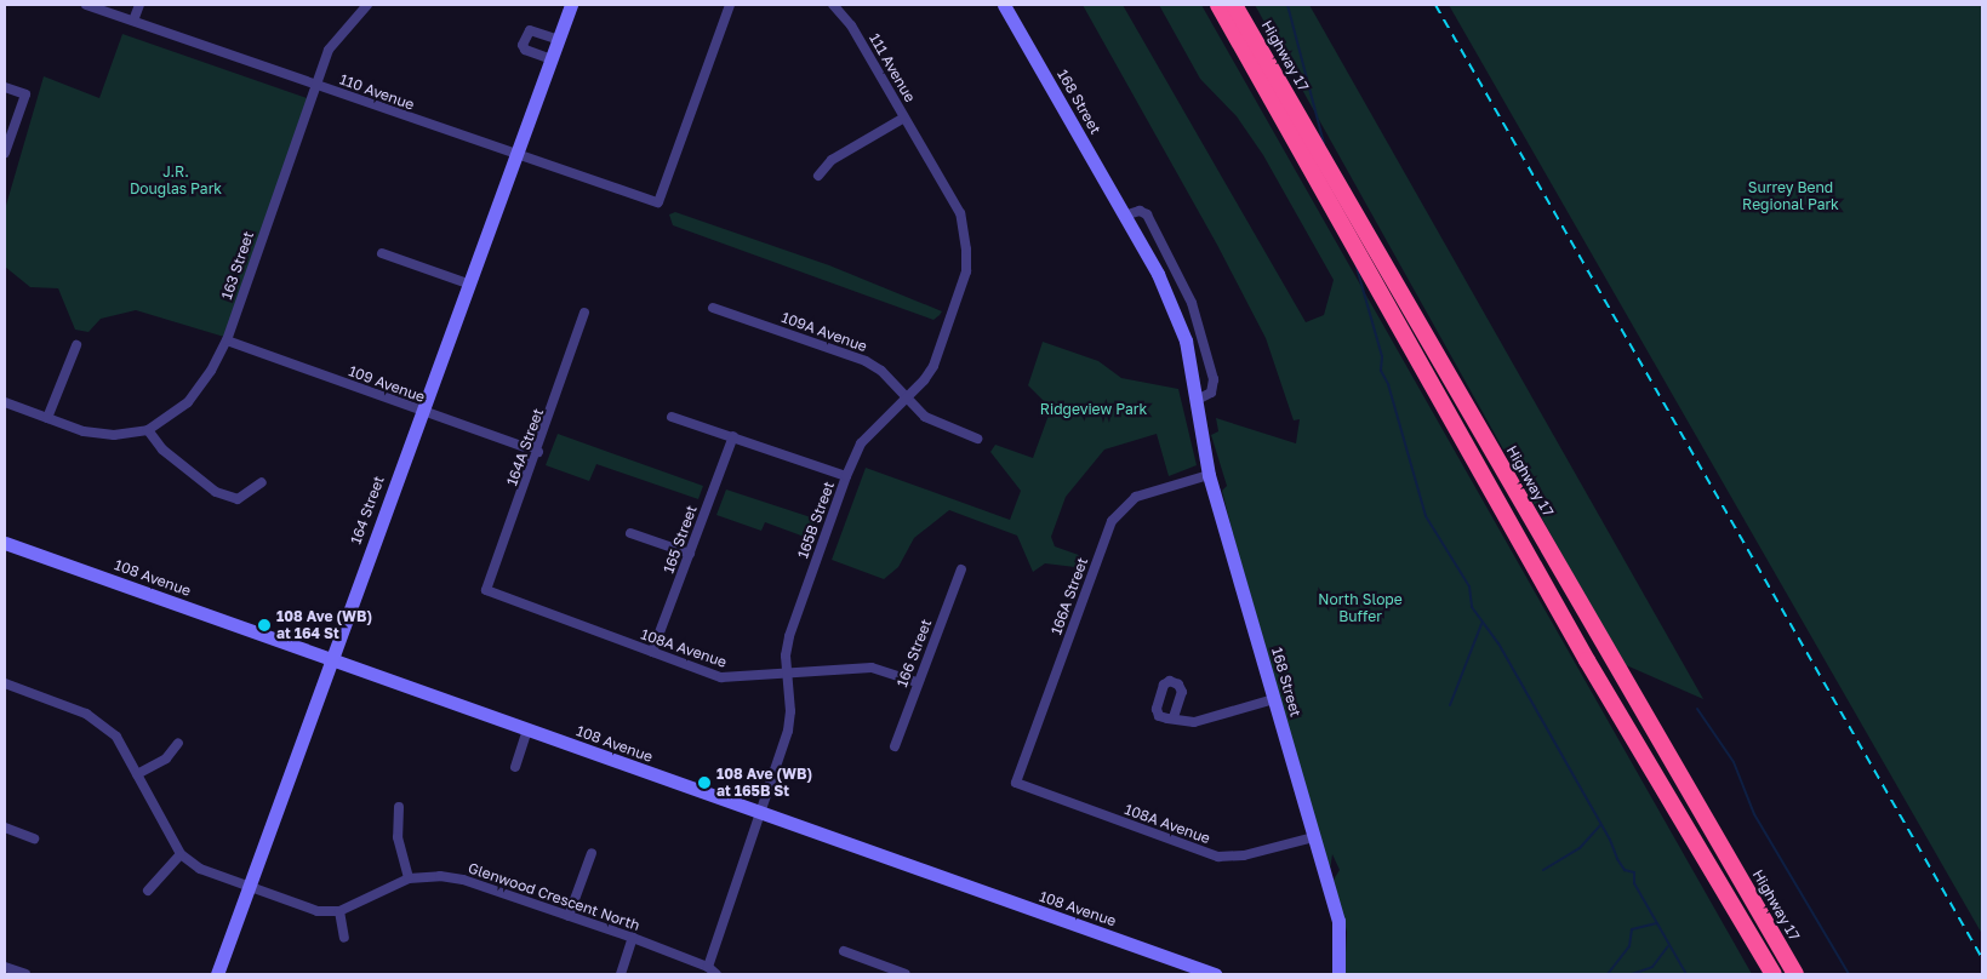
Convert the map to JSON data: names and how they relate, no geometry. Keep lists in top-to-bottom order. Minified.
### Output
{"streets":{"highway":["Highway 17"],"street":["111 Avenue","110 Avenue","168 Street","163 Street","109A Avenue","109 Avenue","164A Street","164 Street","165B Street","165 Street","108 Avenue","166A Street","108A Avenue","166 Street","Glenwood Crescent North"]},"crossings":[["111 Avenue","165B Street"],["110 Avenue","163 Street"],["110 Avenue","164 Street"],["168 Street","166A Street"],["168 Street","108A Avenue"],["163 Street","109 Avenue"],["109A Avenue","165B Street"],["109 Avenue","164A Street"],["109 Avenue","164 Street"],["164A Street","108A Avenue"],["164 Street","108 Avenue"],["165B Street","108 Avenue"],["165B Street","108A Avenue"],["165B Street","Glenwood Crescent North"],["165 Street","108A Avenue"],["166A Street","108A Avenue"],["108A Avenue","166 Street"]],"parks":["J.R. Douglas Park","Surrey Bend Regional Park","Ridgeview Park","North Slope Buffer"],"places":["108 Ave (WB) at 164 St","108 Ave (WB) at 165B St"]}
